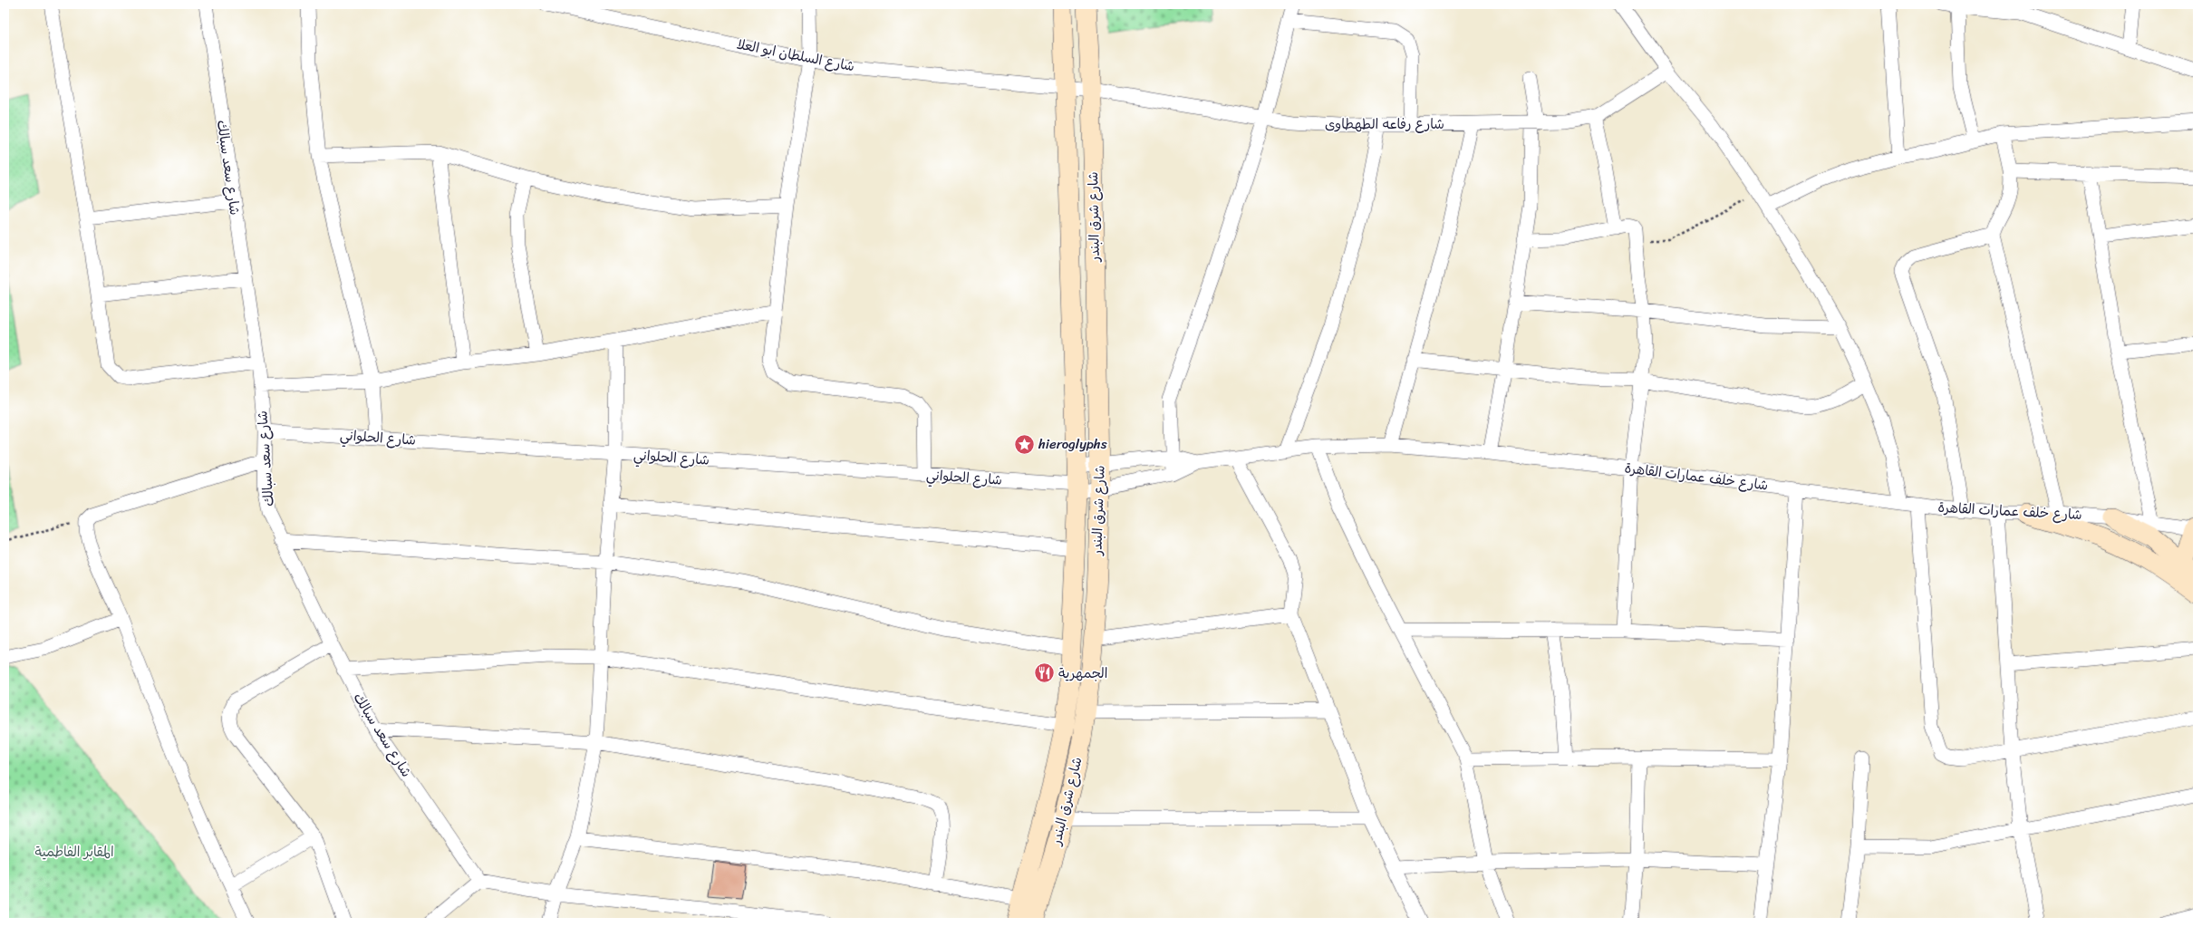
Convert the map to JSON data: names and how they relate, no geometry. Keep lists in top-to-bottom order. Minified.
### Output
{"streets":{"main road":["شارع شرق البندر"],"street":["شارع السلطان ابو العلا","شارع رفاعه الطهطاوى","شارع سعد سبالك","شارع الحلواني","شارع خلف عمارات القاهرة"]},"crossings":[["شارع السلطان ابو العلا","شارع رفاعه الطهطاوى"],["شارع السلطان ابو العلا","شارع شرق البندر"],["شارع رفاعه الطهطاوى","شارع شرق البندر"],["شارع سعد سبالك","شارع الحلواني"],["شارع شرق البندر","شارع الحلواني"],["شارع شرق البندر","شارع خلف عمارات القاهرة"],["شارع الحلواني","شارع خلف عمارات القاهرة"]],"parks":["المقابر الفاطمية"],"places":{"place":["hieroglyphs"],"restaurant":["الجمهرية"]}}
